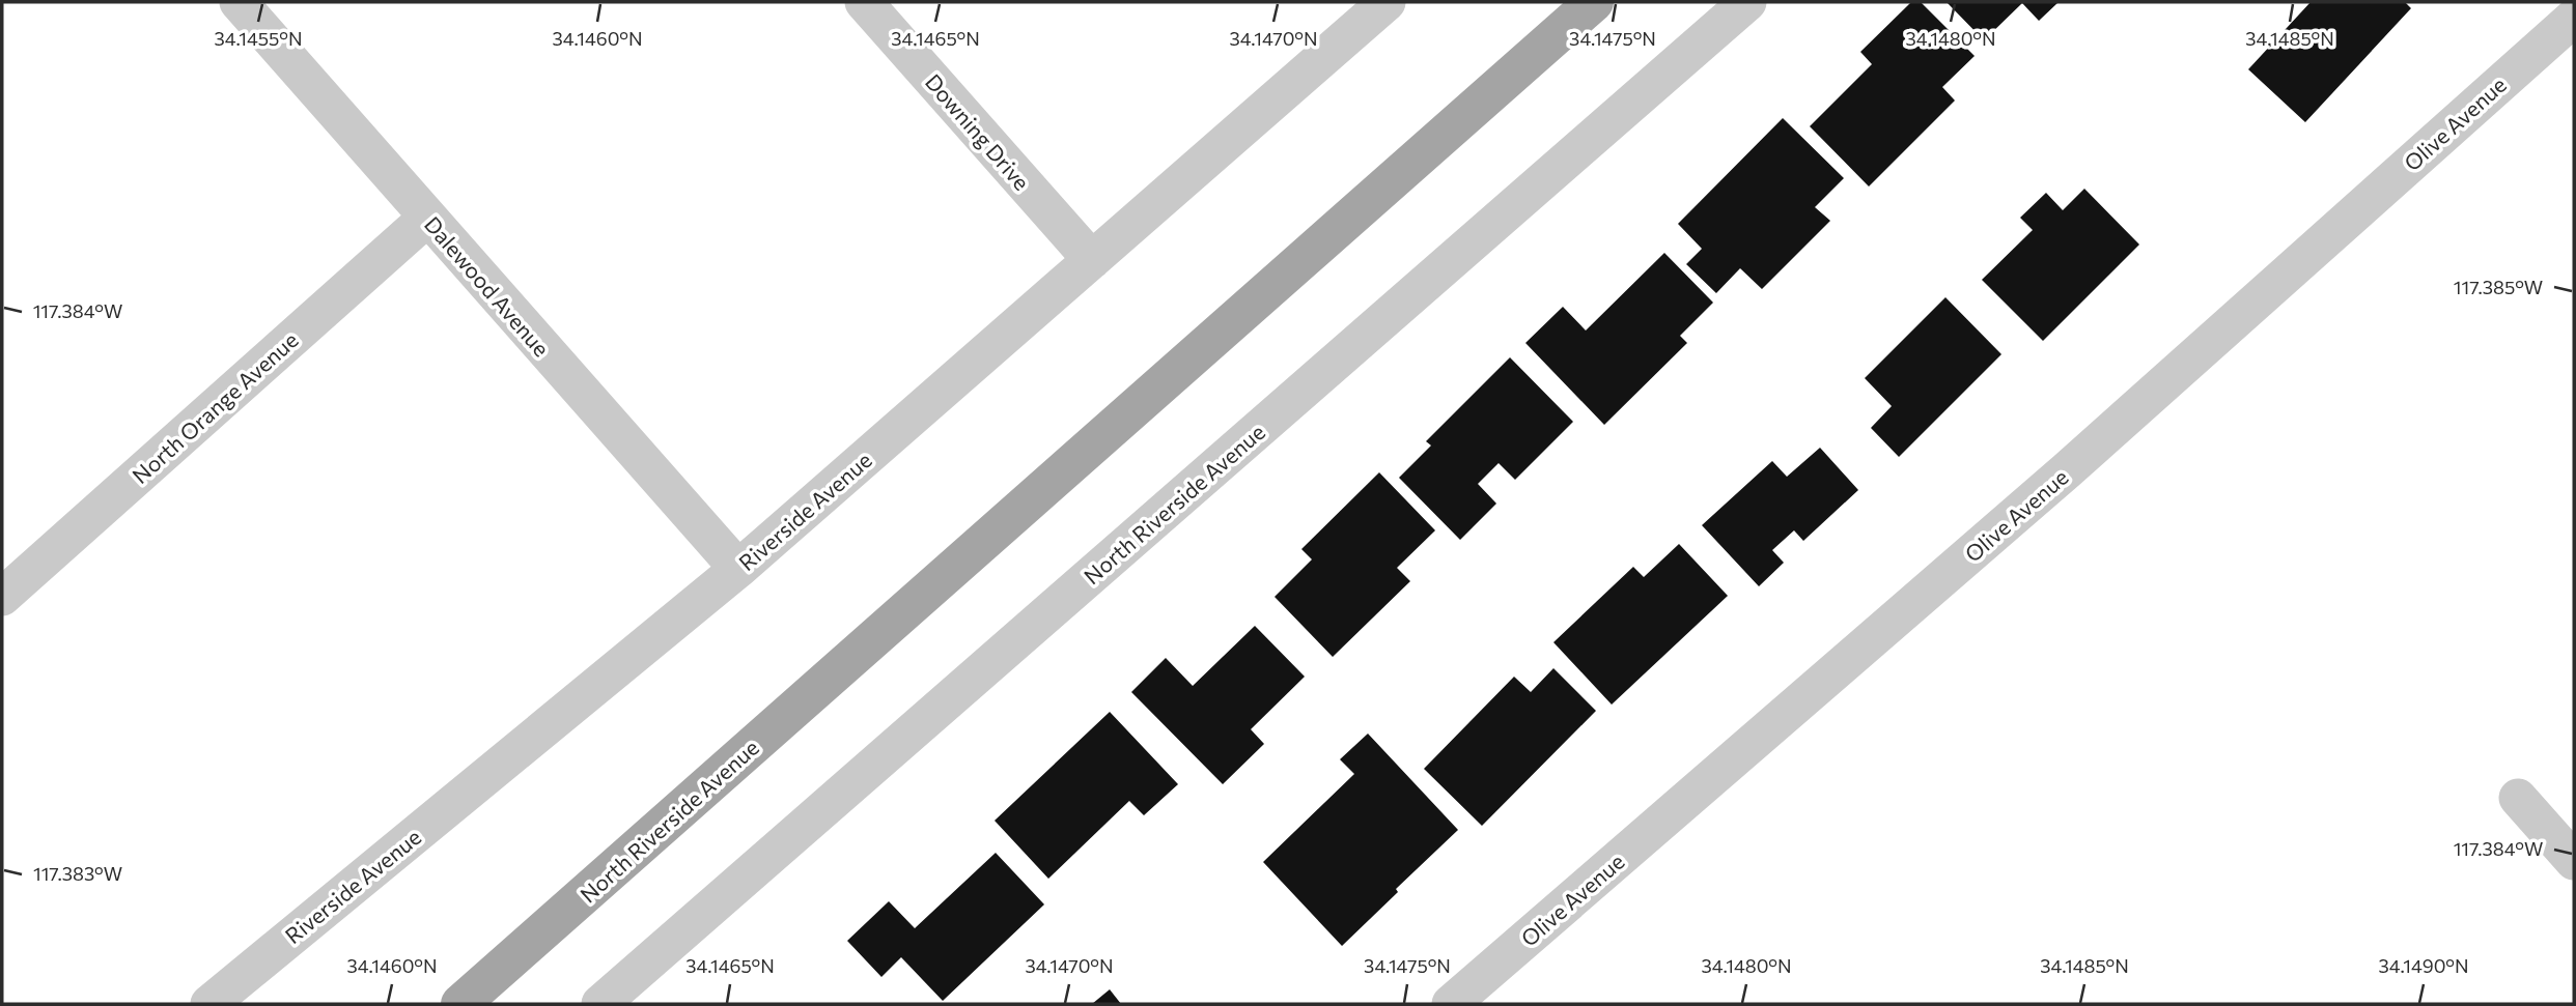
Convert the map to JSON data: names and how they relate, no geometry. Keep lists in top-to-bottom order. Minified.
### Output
{"streets":{"main road":["North Riverside Avenue"],"street":["Olive Avenue","Downing Drive","Dalewood Avenue","North Orange Avenue","Riverside Avenue"]},"crossings":[["Downing Drive","Riverside Avenue"],["Dalewood Avenue","North Orange Avenue"],["Dalewood Avenue","Riverside Avenue"]],"coordinates":["34.1455°N","34.1460°N","34.1465°N","34.1470°N","34.1475°N","34.1480°N","34.1485°N","117.385°W","117.384°W","117.383°W","34.1490°N"]}
